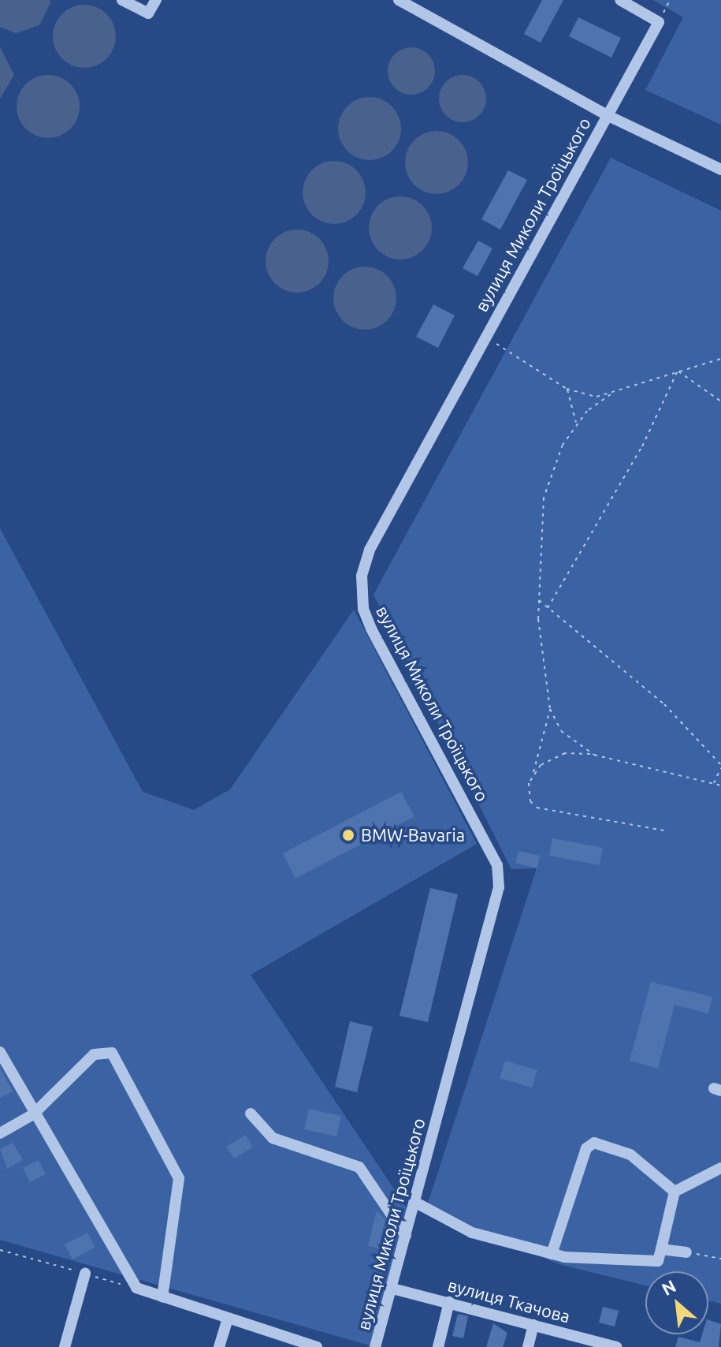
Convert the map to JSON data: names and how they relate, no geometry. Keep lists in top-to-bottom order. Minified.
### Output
{"streets":{"street":["вулиця Миколи Троїцького","вулиця Ткачова"]},"crossings":[["вулиця Миколи Троїцького","вулиця Ткачова"]],"places":["BMW-Bavaria"],"north":"top left"}
